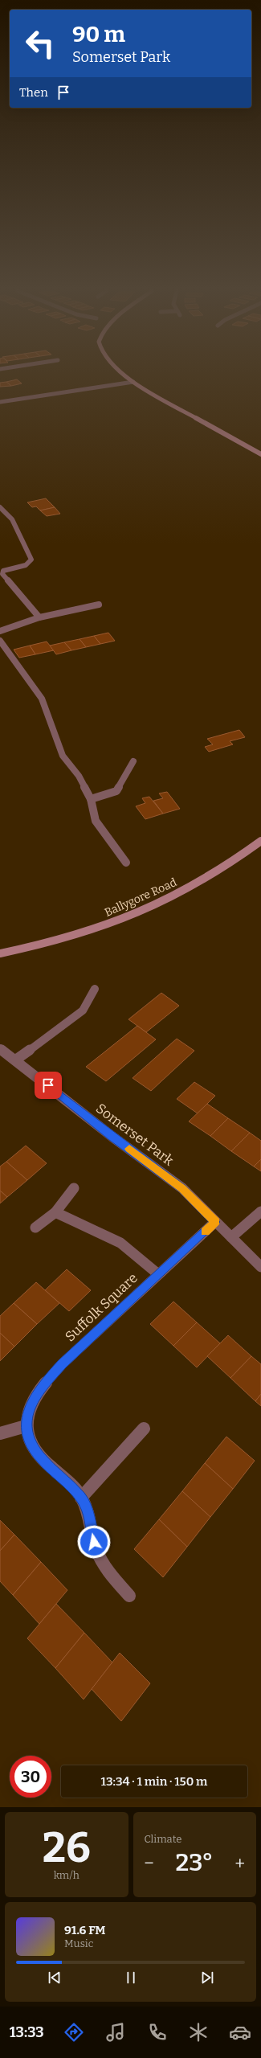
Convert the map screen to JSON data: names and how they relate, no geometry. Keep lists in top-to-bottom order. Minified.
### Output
{"streets":{"street":["Ballygore Road","Somerset Park","Suffolk Square"]},"crossings":[["Somerset Park","Suffolk Square"]],"page":{"turn":["90 m","Somerset Park"],"then":"Then","limit":"30","trip":"13:34 · 1 min · 150 m","tile":[["26","km/h"],"Climate"],"heat":["−","23°","+"],"song":["91.6 FM","Music"],"tabs":"13:33"}}
